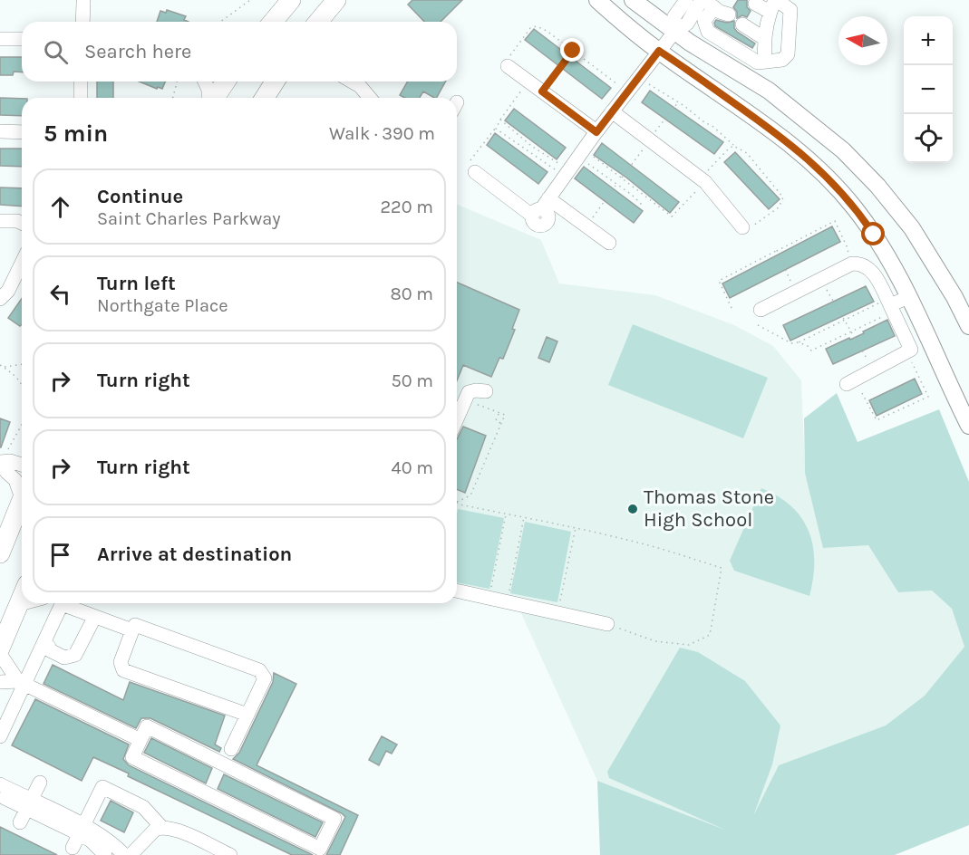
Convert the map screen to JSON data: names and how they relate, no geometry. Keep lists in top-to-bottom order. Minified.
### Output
{"places":["Thomas Stone High School"],"north":"left","page":{"map_buttons":["+","−"],"search":"Search here","heading":["5 min","Walk · 390 m"],"list":[["Continue","Saint Charles Parkway","220 m"],["Turn left","Northgate Place","80 m"],["Turn right","50 m"],["Turn right","40 m"],"Arrive at destination"]}}
